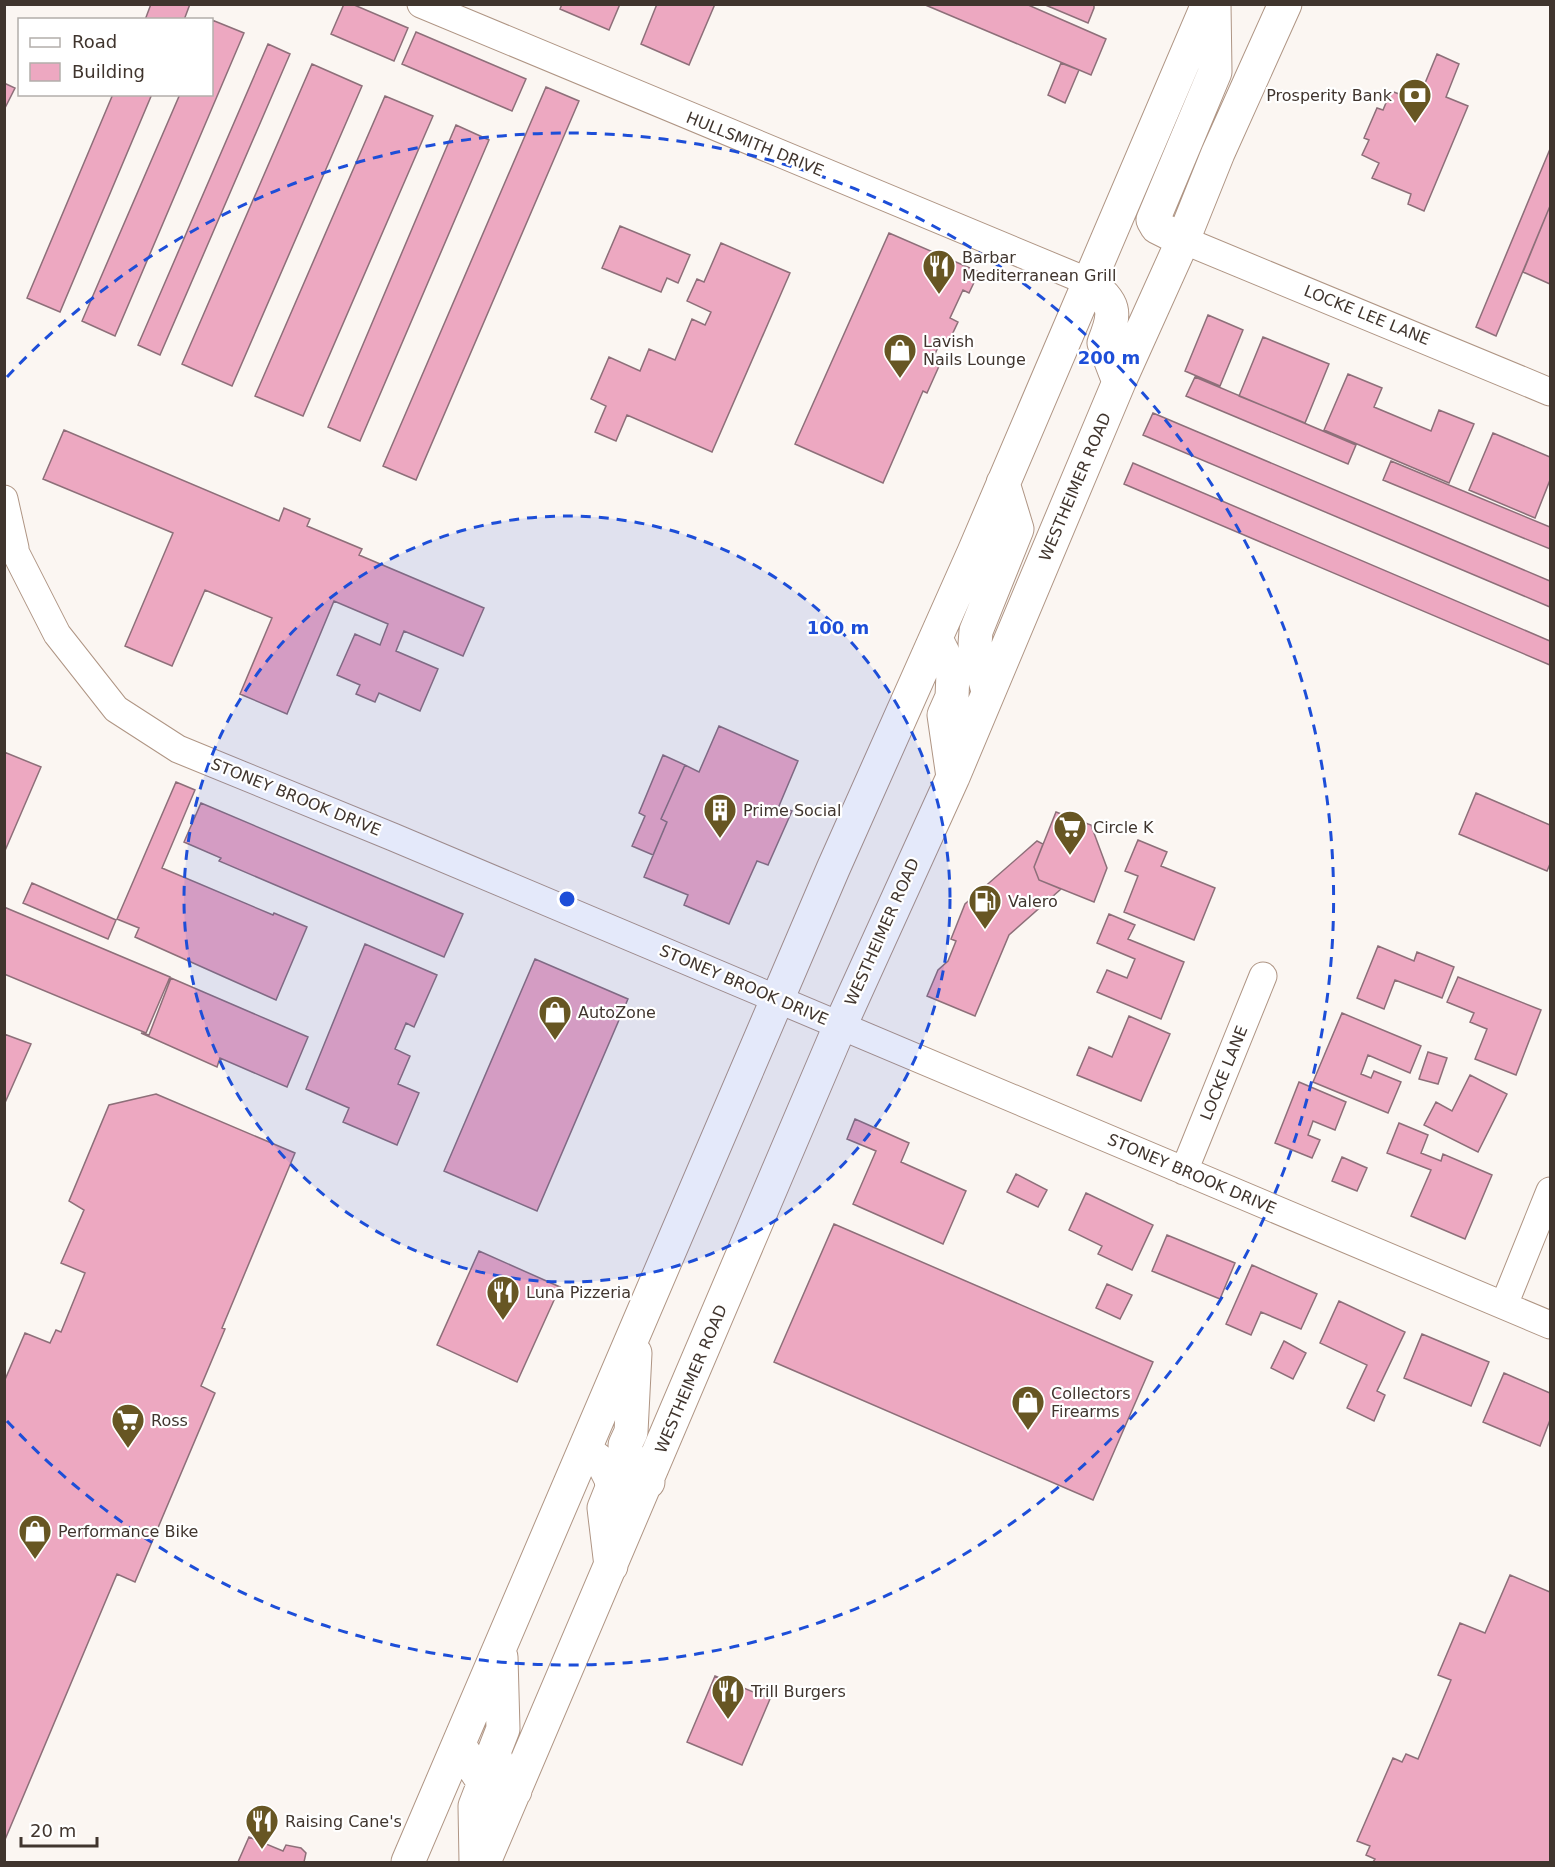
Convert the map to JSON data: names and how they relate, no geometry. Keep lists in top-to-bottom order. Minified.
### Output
{"streets":{"main road":["WESTHEIMER ROAD"],"street":["HULLSMITH DRIVE","LOCKE LEE LANE","STONEY BROOK DRIVE","LOCKE LANE"]},"crossings":[["LOCKE LEE LANE","WESTHEIMER ROAD"],["WESTHEIMER ROAD","STONEY BROOK DRIVE"],["STONEY BROOK DRIVE","LOCKE LANE"]],"places":{"bank":["Prosperity Bank"],"restaurant":["Barbar Mediterranean Grill","Luna Pizzeria","Trill Burgers","Raising Cane's"],"shop":["Lavish Nails Lounge","AutoZone","Collectors Firearms","Performance Bike"],"building":["Prime Social"],"supermarket":["Circle K","Ross"],"fuel station":["Valero"]},"legend":["Road","Building"],"scale_bar":"20 m","rings":["200 m","100 m"]}
